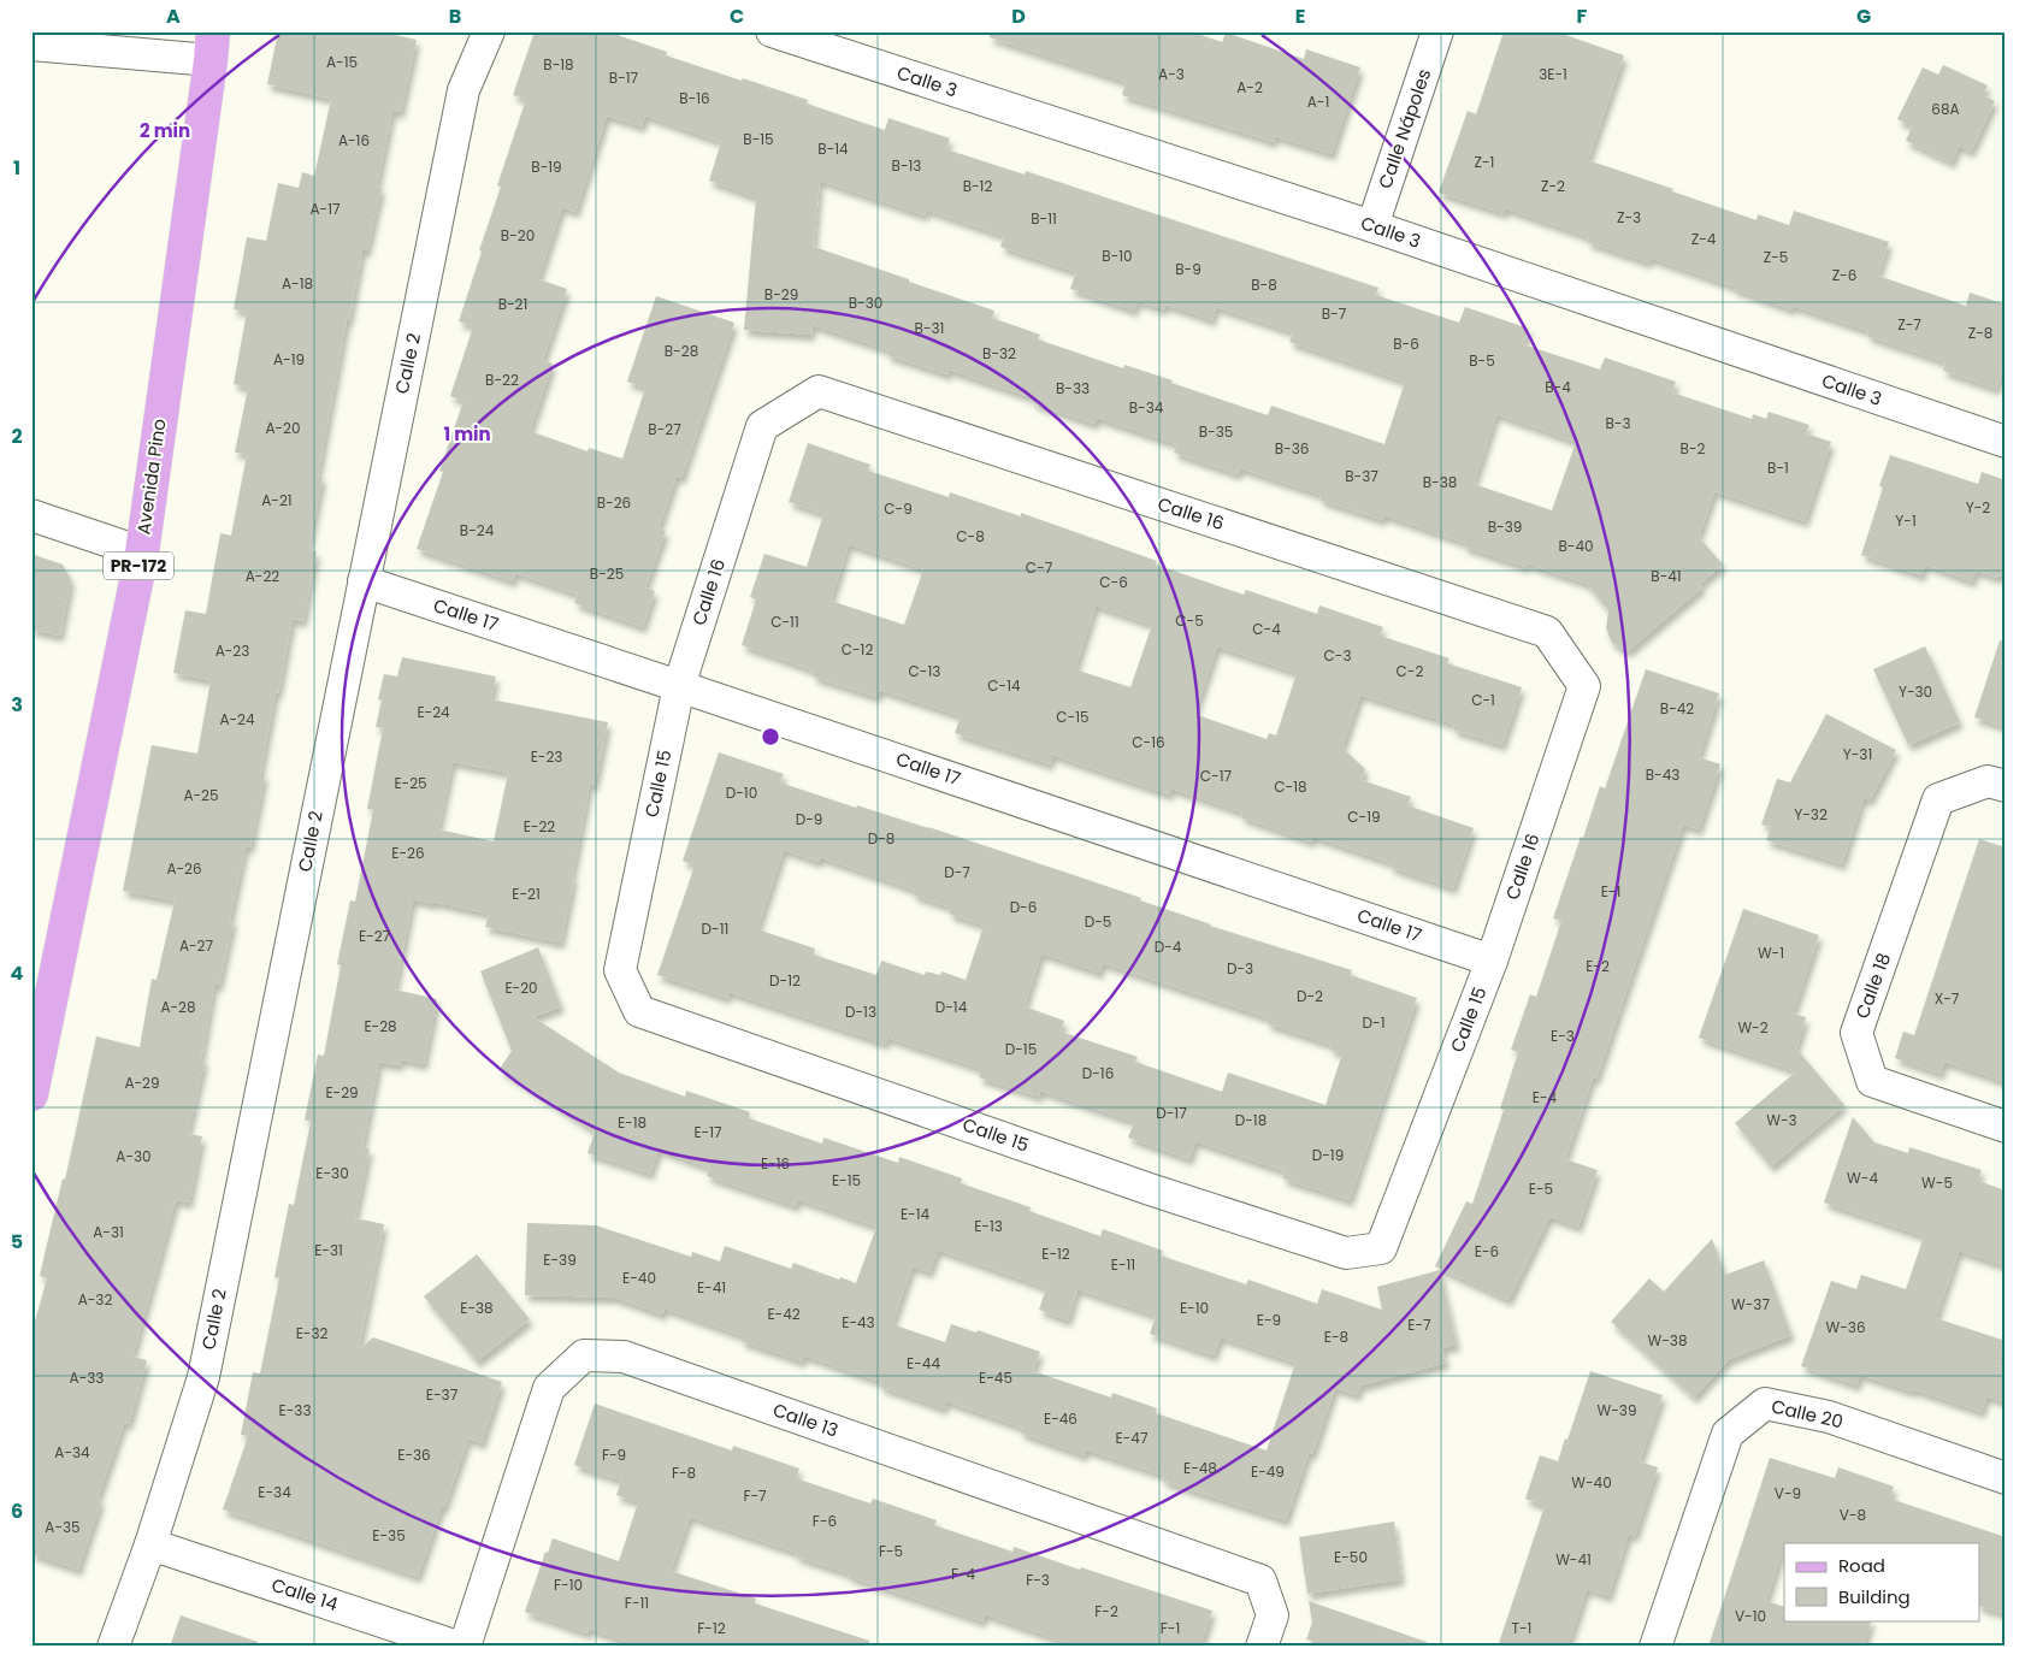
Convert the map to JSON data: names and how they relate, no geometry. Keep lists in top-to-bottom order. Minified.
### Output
{"streets":{"main road":["Avenida Pino","PR-172"],"street":["Calle 3","Calle Nápoles","Calle 2","Calle 16","Calle 17","Calle 15","Calle 18","Calle 20","Calle 13","Calle 14"]},"crossings":[["Calle 3","Calle Nápoles"],["Calle 2","Calle 17"],["Calle 2","Calle 14"],["Calle 16","Calle 17"],["Calle 16","Calle 15"],["Calle 17","Calle 15"]],"house_numbers":["A-15","B-18","A-3","3E-1","B-17","A-2","B-16","A-1","68A","B-15","A-16","B-14","Z-1","B-13","B-19","B-12","Z-2","A-17","Z-3","B-11","B-20","Z-4","B-10","Z-5","B-9","Z-6","A-18","B-8","B-29","B-30","B-21","B-7","Z-7","B-31","Z-8","B-6","B-28","B-32","A-19","B-5","B-22","B-4","B-33","B-34","B-3","A-20","B-27","B-35","B-36","B-2","B-1","B-37","B-38","A-21","B-26","Y-2","C-9","Y-1","B-39","B-24","C-8","B-40","C-7","B-25","A-22","B-41","C-6","C-5","C-11","C-4","C-12","A-23","C-3","C-13","C-2","C-14","Y-30","C-1","B-42","E-24","C-15","A-24","C-16","Y-31","E-23","B-43","C-17","E-25","C-18","D-10","A-25","Y-32","C-19","D-9","E-22","D-8","E-26","A-26","D-7","E-1","E-21","D-6","D-5","D-11","E-27","A-27","D-4","W-1","E-2","D-3","D-12","E-20","D-2","X-7","A-28","D-14","D-13","D-1","E-28","W-2","E-3","D-15","D-16","A-29","E-29","E-4","D-17","D-18","W-3","E-18","E-17","D-19","A-30","E-16","E-30","W-4","E-15","W-5","E-5","E-14","E-13","A-31","E-31","E-6","E-12","E-39","E-11","E-40","E-41","A-32","W-37","E-38","E-10","E-42","E-9","E-43","E-7","W-36","E-32","E-8","W-38","E-44","A-33","E-45","E-37","E-33","W-39","E-46","E-47","A-34","E-36","F-9","E-48","E-49","F-8","W-40","E-34","V-9","F-7","V-8","F-6","A-35","E-35","F-5","E-50","W-41","F-4","F-3","F-10","F-11","F-2","V-10","F-12","F-1","T-1"],"legend":["Road","Building"],"grid":{"columns":["A","B","C","D","E","F","G"],"rows":["1","2","3","4","5","6"]},"rings":["2 min","1 min"]}
